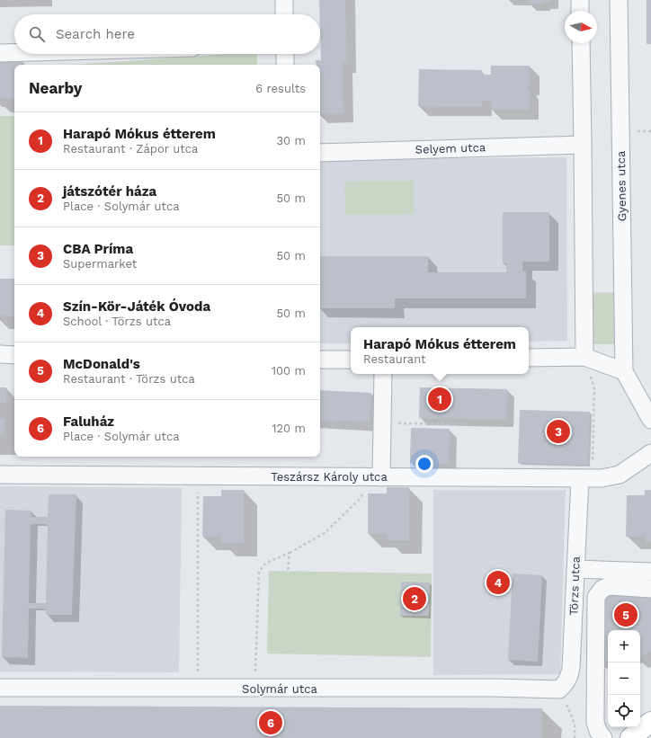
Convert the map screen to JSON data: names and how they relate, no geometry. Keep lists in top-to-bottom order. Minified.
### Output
{"streets":{"street":["Selyem utca","Gyenes utca","Teszársz Károly utca","Törzs utca","Solymár utca"]},"crossings":[["Teszársz Károly utca","Törzs utca"],["Törzs utca","Solymár utca"]],"north":"right","page":{"search":"Search here","heading":["Nearby","6 results"],"list":[{"mark":"1","name":"Harapó Mókus étterem","note":"Restaurant · Zápor utca","value":"30 m"},{"mark":"2","name":"játszótér háza","note":"Place · Solymár utca","value":"50 m"},{"mark":"3","name":"CBA Príma","note":"Supermarket","value":"50 m"},{"mark":"4","name":"Szín-Kör-Játék Óvoda","note":"School · Törzs utca","value":"50 m"},{"mark":"5","name":"McDonald's","note":"Restaurant · Törzs utca","value":"100 m"},{"mark":"6","name":"Faluház","note":"Place · Solymár utca","value":"120 m"}],"popup":["Harapó Mókus étterem","Restaurant"],"pins":["1","3","4","2","5","6"],"map_buttons":["+","−"]}}
